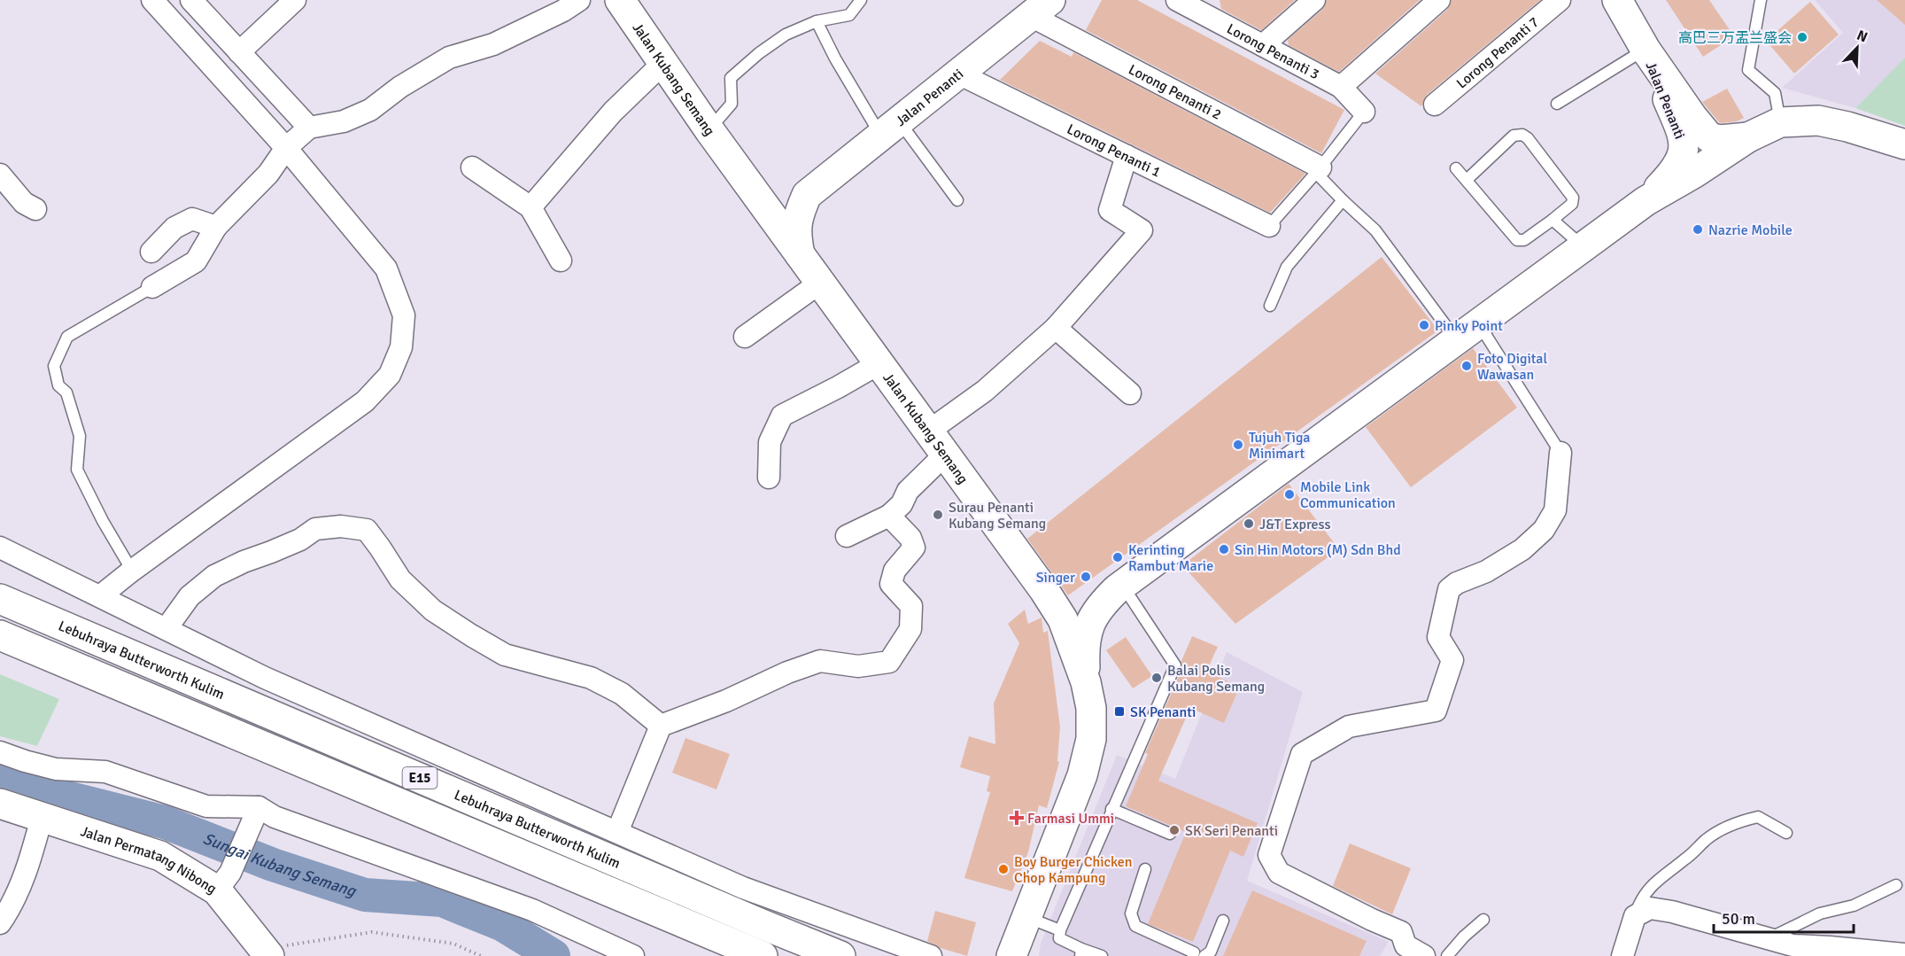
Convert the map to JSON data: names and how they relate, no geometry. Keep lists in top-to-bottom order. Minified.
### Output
{"streets":{"main road":["Jalan Kubang Semang","Jalan Penanti","Lebuhraya Butterworth Kulim","E15","Jalan Permatang Nibong"],"street":["Lorong Penanti 3","Lorong Penanti 7","Lorong Penanti 2","Lorong Penanti 1"]},"crossings":[["Lorong Penanti 2","Jalan Penanti"],["Jalan Penanti","Lorong Penanti 1"]],"water":["Sungai Kubang Semang"],"places":{"other":["高巴三万盂兰盛会","Nazrie Mobile","Pinky Point","Foto Digital Wawasan","Tujuh Tiga Minimart","Mobile Link Communication","Surau Penanti Kubang Semang","J&T Express","Sin Hin Motors (M) Sdn Bhd","Kerinting Rambut Marie","Singer","Balai Polis Kubang Semang","SK Seri Penanti","Boy Burger Chicken Chop Kampung"],"transit":["SK Penanti"],"health":["Farmasi Ummi"]},"scale_bar":"50 m","north":"top right"}
